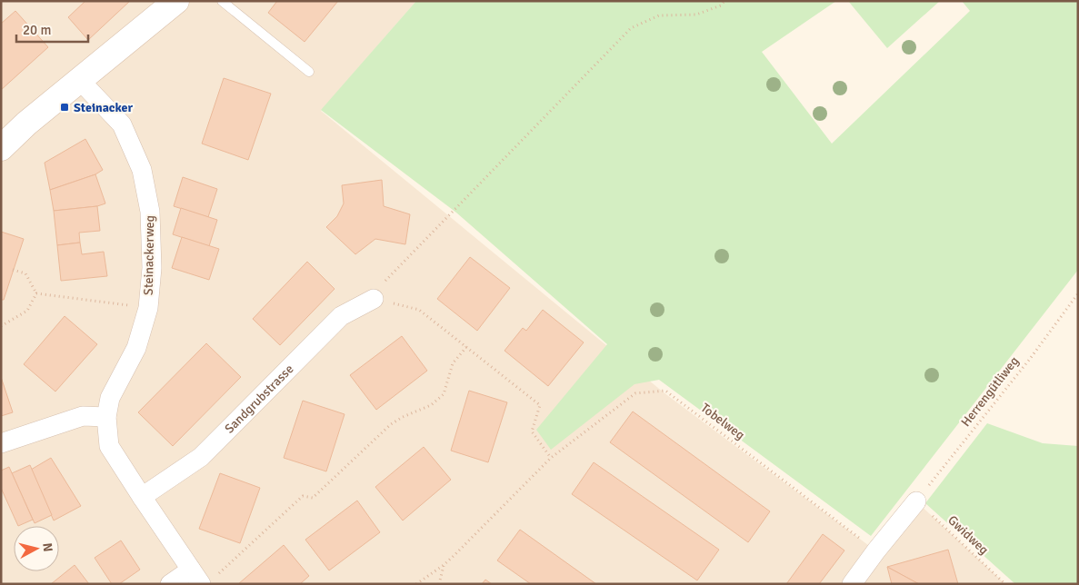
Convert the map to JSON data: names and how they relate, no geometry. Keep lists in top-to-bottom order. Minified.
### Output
{"streets":{"street":["Steinackerweg","Sandgrubstrasse"],"path":["Herrengütliweg","Tobelweg","Gwidweg"]},"crossings":[["Herrengütliweg","Gwidweg"]],"places":{"transit":["Steinacker"]},"scale_bar":"20 m","north":"right"}
